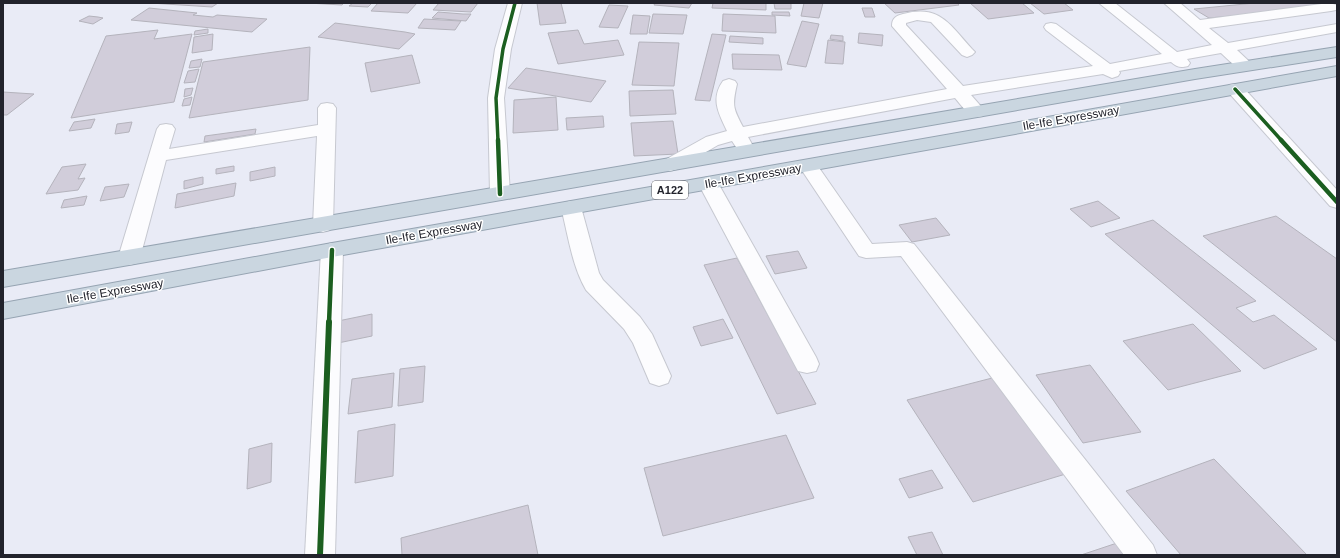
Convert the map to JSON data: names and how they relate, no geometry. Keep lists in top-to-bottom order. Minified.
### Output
{"streets":{"highway":["Ile-Ife Expressway","A122"]}}
